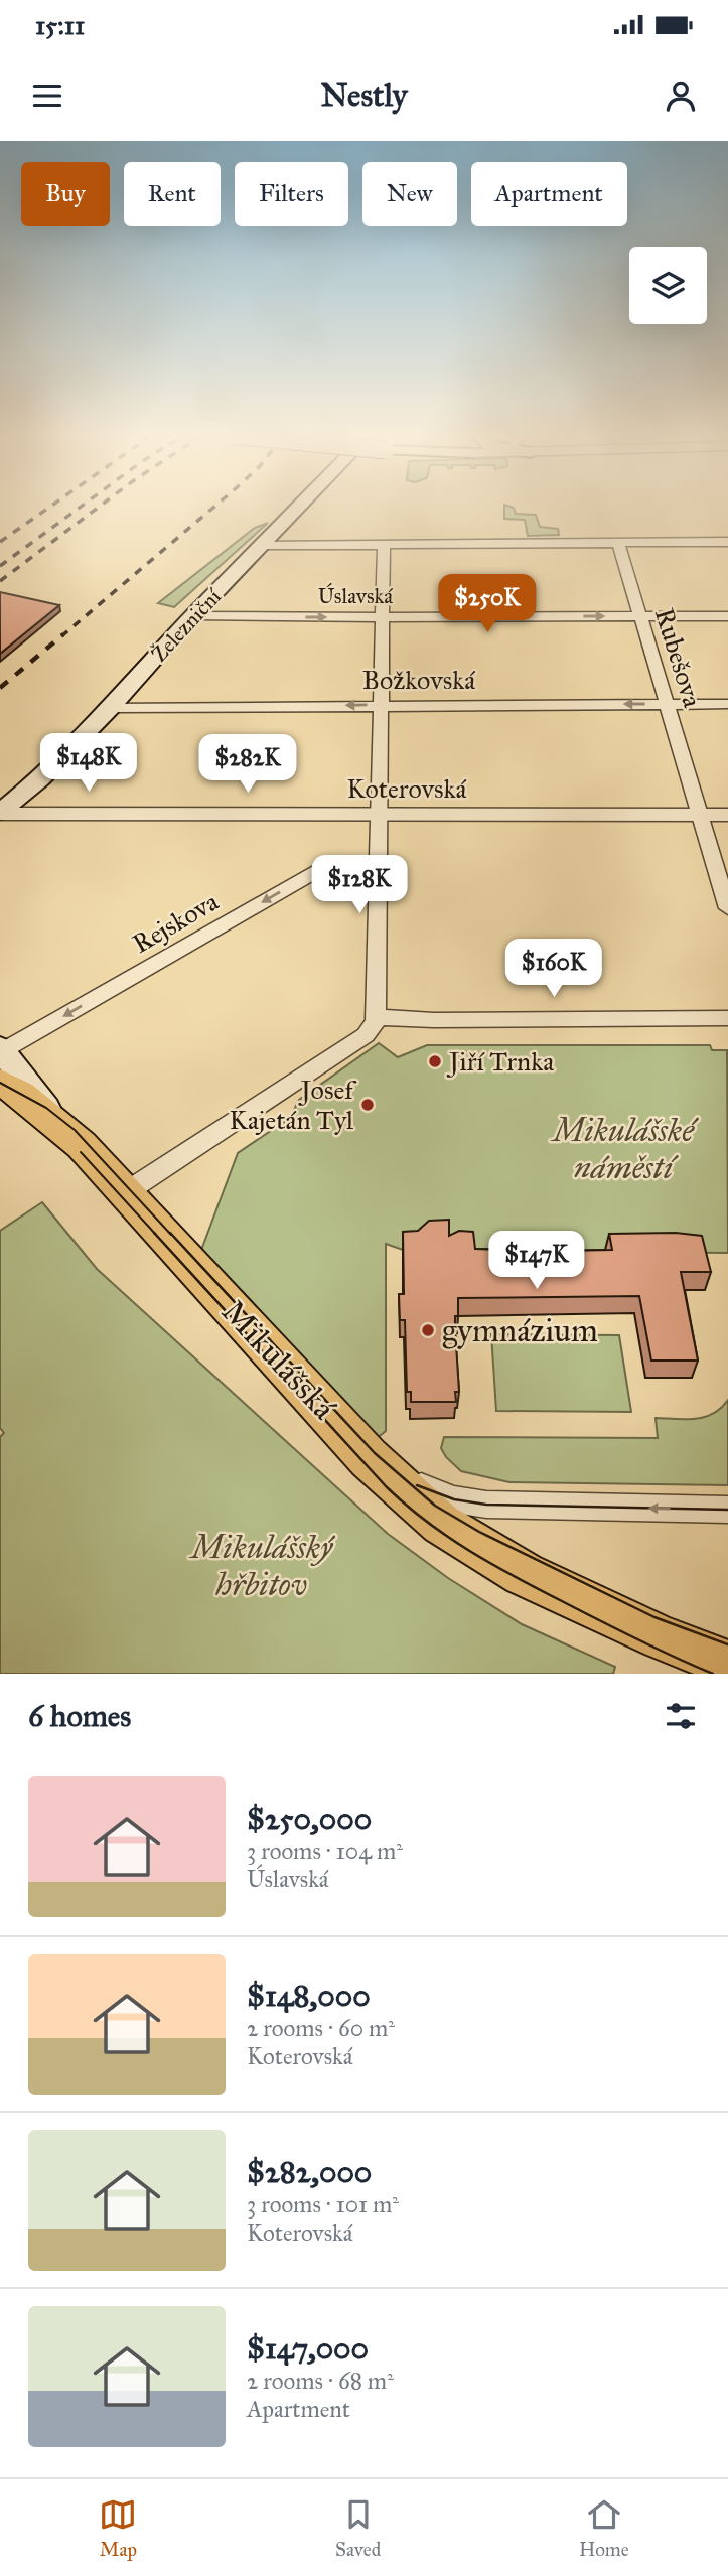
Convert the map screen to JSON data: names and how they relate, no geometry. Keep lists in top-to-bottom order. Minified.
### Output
{"streets":{"main road":["Železniční","Mikulášská"],"street":["Úslavská","Rubešova","Božkovská","Koterovská","Rejskova"]},"crossings":[["Úslavská","Železniční"],["Úslavská","Rubešova"],["Železniční","Božkovská"],["Železniční","Koterovská"],["Rubešova","Božkovská"],["Rubešova","Koterovská"],["Rejskova","Mikulášská"]],"one_way":["Božkovská","Rejskova"],"parks":["Mikulášské náměstí","Mikulášský hřbitov"],"places":["Jiří Trnka","Josef Kajetán Tyl","gymnázium"],"page":{"status":"15:11","header":"Nestly","chip":["Buy","Rent","Filters","New","Apartment"],"price":["$250K","$148K","$282K","$128K","$160K","$147K"],"heading":"6 homes","list":[{"name":"$250,000","note":"3 rooms · 104 m² · Úslavská"},{"name":"$148,000","note":"2 rooms · 60 m² · Koterovská"},{"name":"$282,000","note":"3 rooms · 101 m² · Koterovská"},{"name":"$147,000","note":"2 rooms · 68 m² · Apartment"}],"tabs":["Map","Saved","Home"]}}
